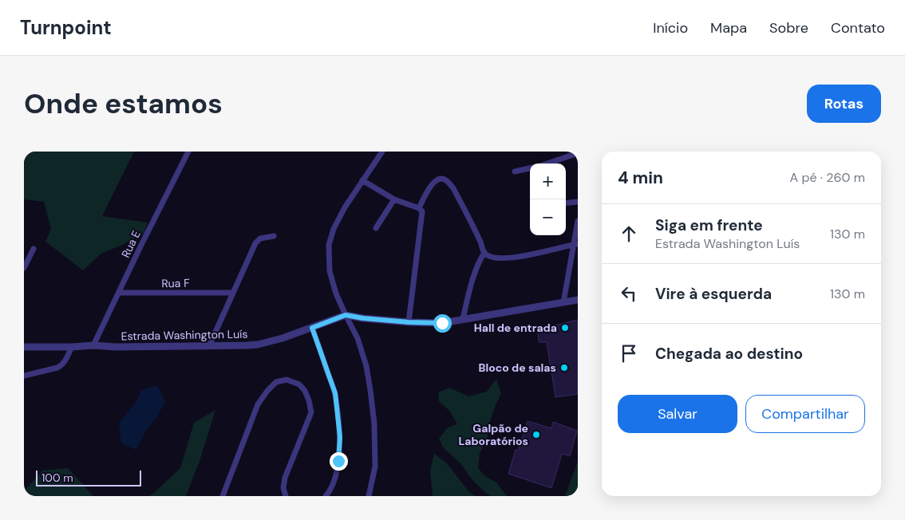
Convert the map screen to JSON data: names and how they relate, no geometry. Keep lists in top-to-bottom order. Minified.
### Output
{"streets":{"street":["Rua E","Rua F","Estrada Washington Luís"]},"crossings":[["Rua E","Rua F"],["Rua E","Estrada Washington Luís"]],"places":["Hall de entrada","Bloco de salas","Galpão de Laboratórios"],"scale_bar":"100 m","page":{"header":"Turnpoint","nav":["Início","Mapa","Sobre","Contato"],"buttons":["Rotas",["Salvar","Compartilhar"]],"title":"Onde estamos","heading":["4 min","A pé · 260 m"],"map_buttons":["+","−"],"list":[["Siga em frente","Estrada Washington Luís","130 m"],["Vire à esquerda","130 m"],"Chegada ao destino"],"scale":"100 m"}}
